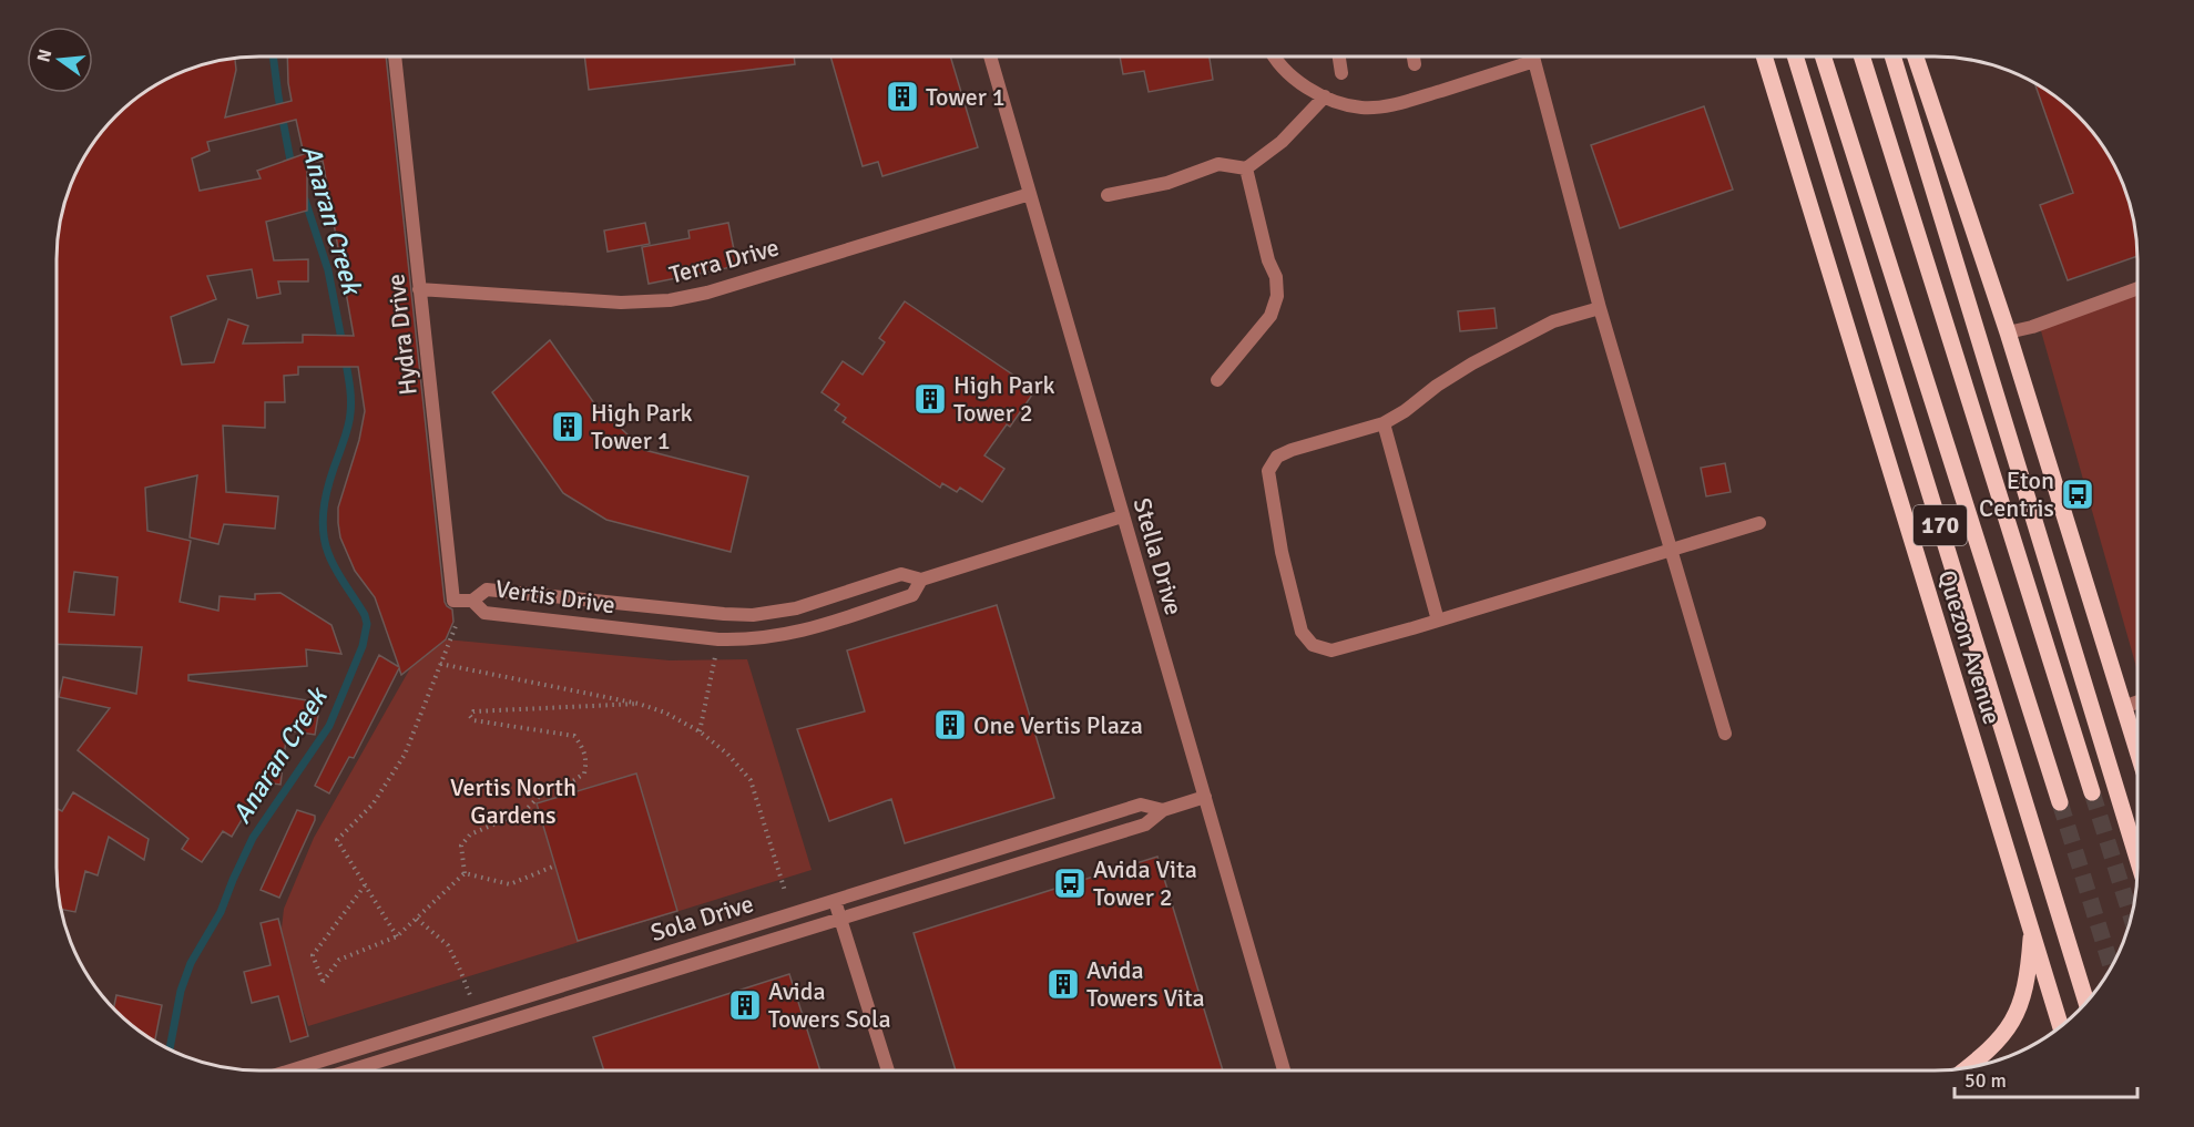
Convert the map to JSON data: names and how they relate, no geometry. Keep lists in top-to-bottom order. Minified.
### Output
{"streets":{"main road":["170","Quezon Avenue"],"lane":["Terra Drive","Hydra Drive","Stella Drive","Vertis Drive","Sola Drive"]},"crossings":[["Terra Drive","Hydra Drive"],["Terra Drive","Stella Drive"],["Hydra Drive","Vertis Drive"],["Stella Drive","Vertis Drive"],["Stella Drive","Sola Drive"]],"water":["Anaran Creek"],"parks":["Vertis North Gardens"],"places":{"building":["Tower 1","High Park Tower 2","High Park Tower 1","One Vertis Plaza","Avida Towers Vita","Avida Towers Sola"],"bus stop":["Eton Centris","Avida Vita Tower 2"]},"scale_bar":"50 m","north":"left"}
